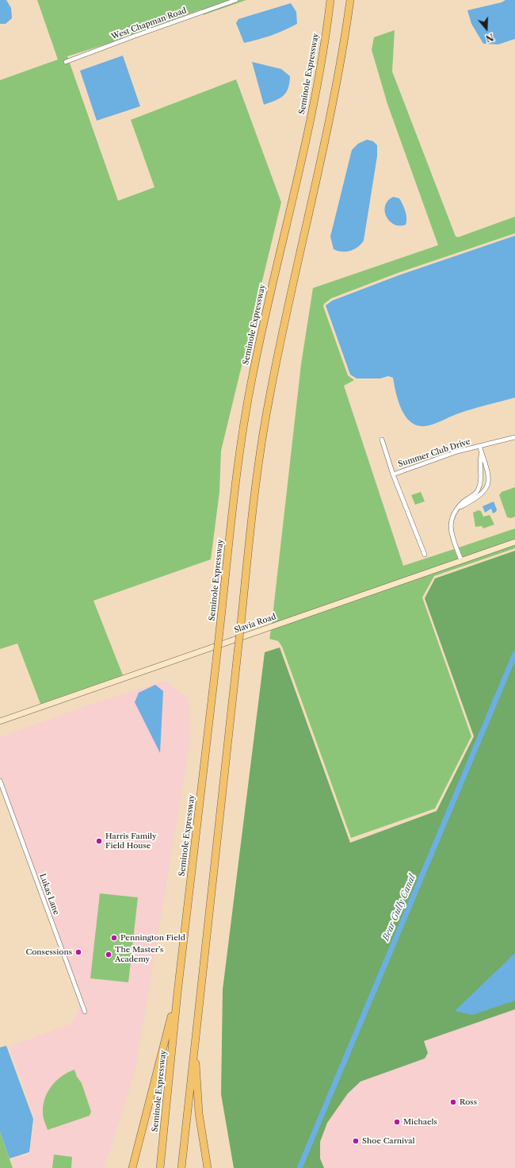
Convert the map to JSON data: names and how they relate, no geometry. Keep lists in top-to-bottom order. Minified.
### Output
{"streets":{"highway":["Seminole Expressway"],"street":["West Chapman Road","Summer Club Drive","Slavia Road","Lukas Lane"]},"crossings":[["Summer Club Drive","Slavia Road"]],"water":["Bear Gully Canal"],"places":["Harris Family Field House","Pennington Field","Consessions","The Master's Academy","Ross","Michaels","Shoe Carnival"],"north":"bottom"}
